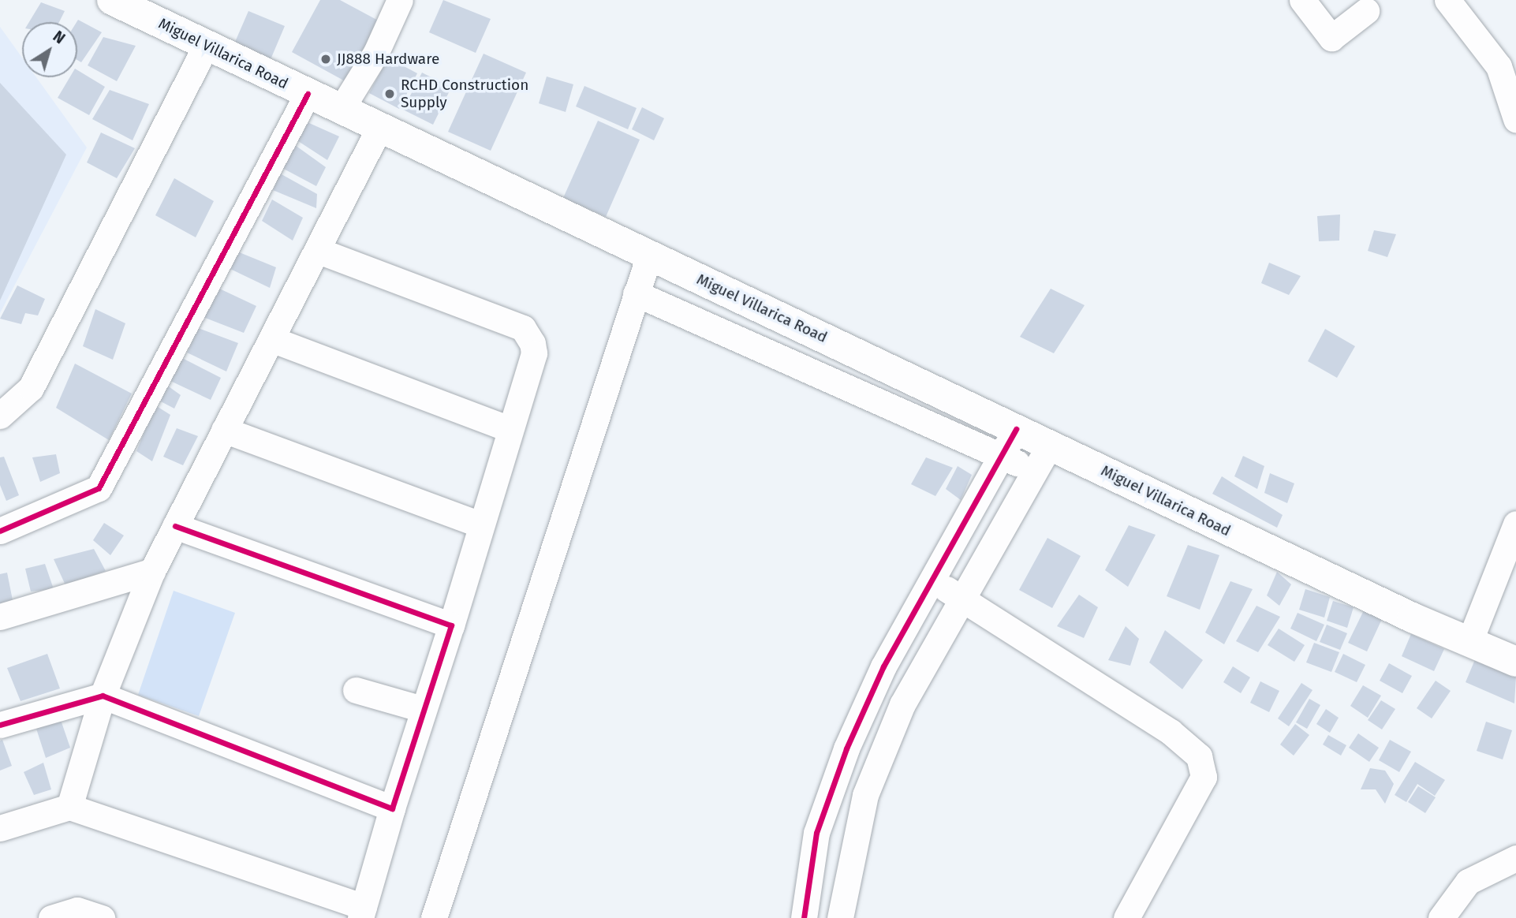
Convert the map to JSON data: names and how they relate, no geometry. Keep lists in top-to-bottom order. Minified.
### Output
{"streets":{"main road":["Miguel Villarica Road"]},"places":["JJ888 Hardware","RCHD Construction Supply"],"north":"top right"}
